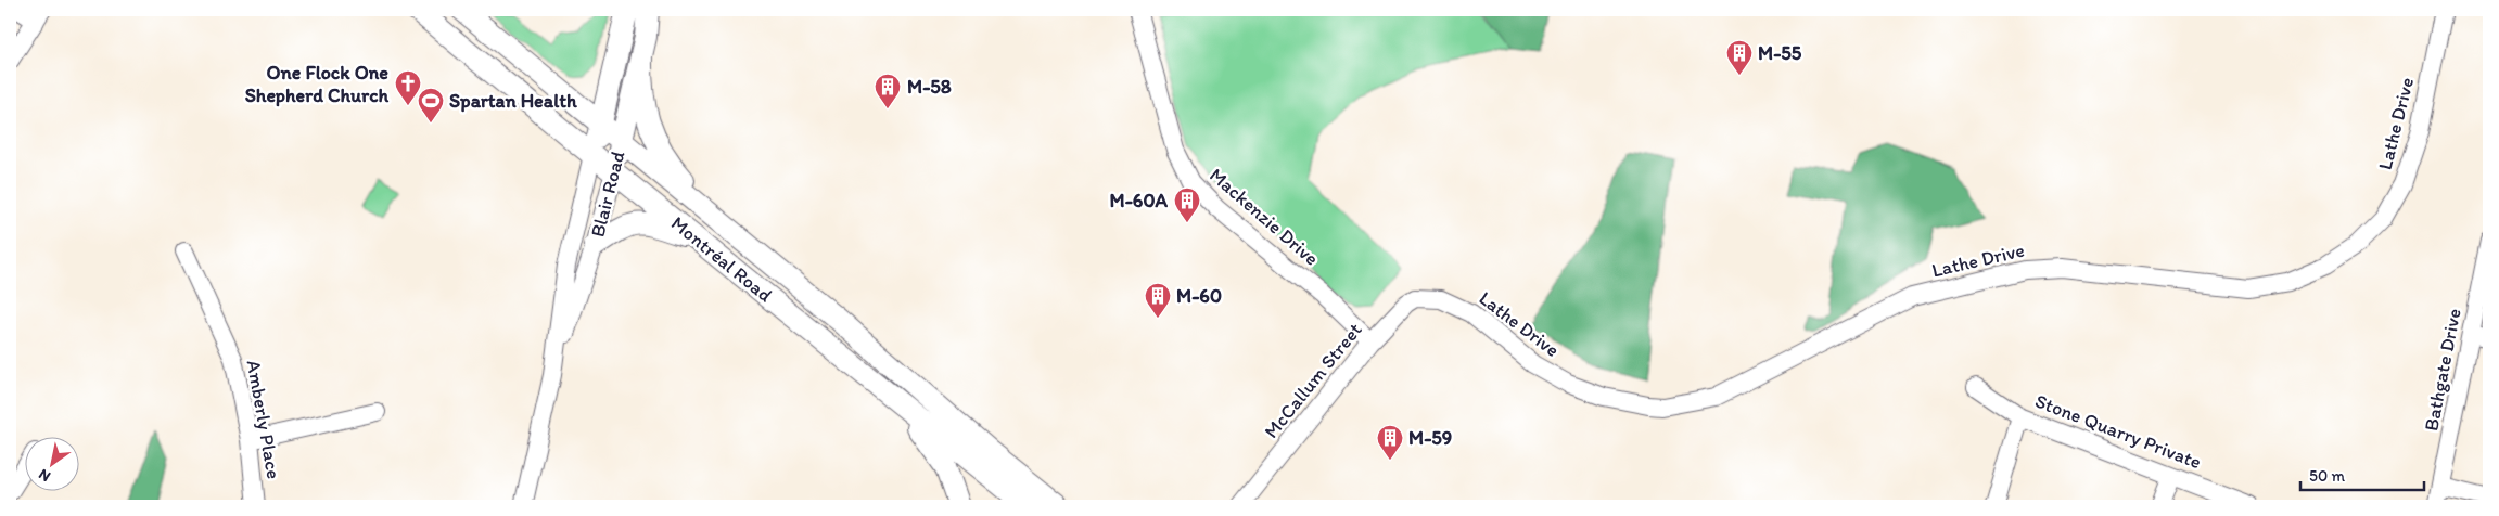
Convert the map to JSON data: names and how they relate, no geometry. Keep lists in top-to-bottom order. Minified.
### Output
{"streets":{"main road":["Blair Road","Montréal Road"],"street":["Lathe Drive","Mackenzie Drive","Bathgate Drive","McCallum Street","Amberly Place","Stone Quarry Private"]},"crossings":[["Lathe Drive","McCallum Street"],["Blair Road","Montréal Road"],["Mackenzie Drive","McCallum Street"]],"places":{"building":["M-55","M-58","M-60A","M-60","M-59"],"church":["One Flock One Shepherd Church"],"sports":["Spartan Health"]},"scale_bar":"50 m","north":"bottom left"}
